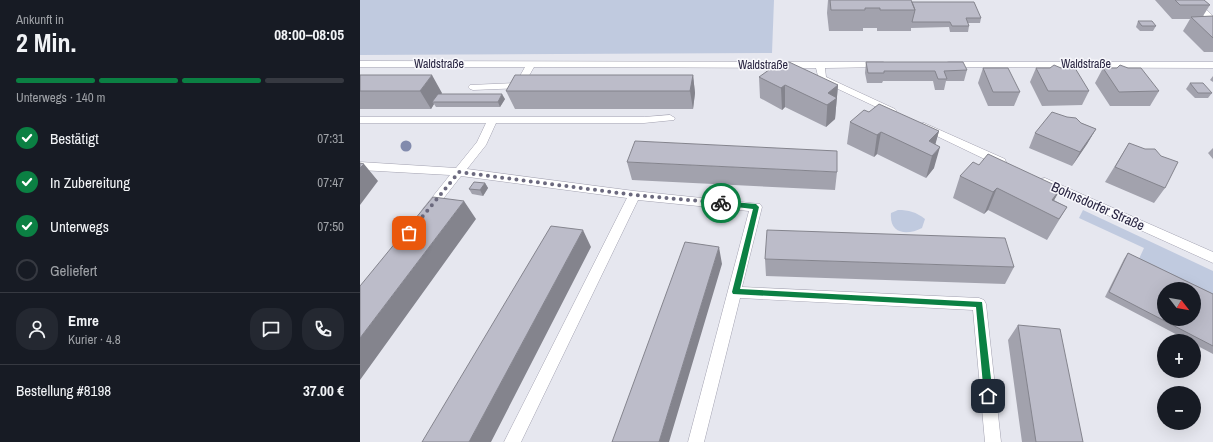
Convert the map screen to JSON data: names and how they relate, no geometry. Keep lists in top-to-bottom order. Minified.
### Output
{"streets":{"street":["Waldstraße","Bohnsdorfer Straße"]},"north":"bottom right","page":{"heading":["2 Min.","Ankunft in","08:00–08:05"],"panel":["Emre","Kurier · 4.8","Bestellung #8198","37.00 €"],"bar":"Unterwegs · 140 m","list":[["Bestätigt","07:31"],["In Zubereitung","07:47"],["Unterwegs","07:50"],"Geliefert"],"map_buttons":["+","−"]}}
